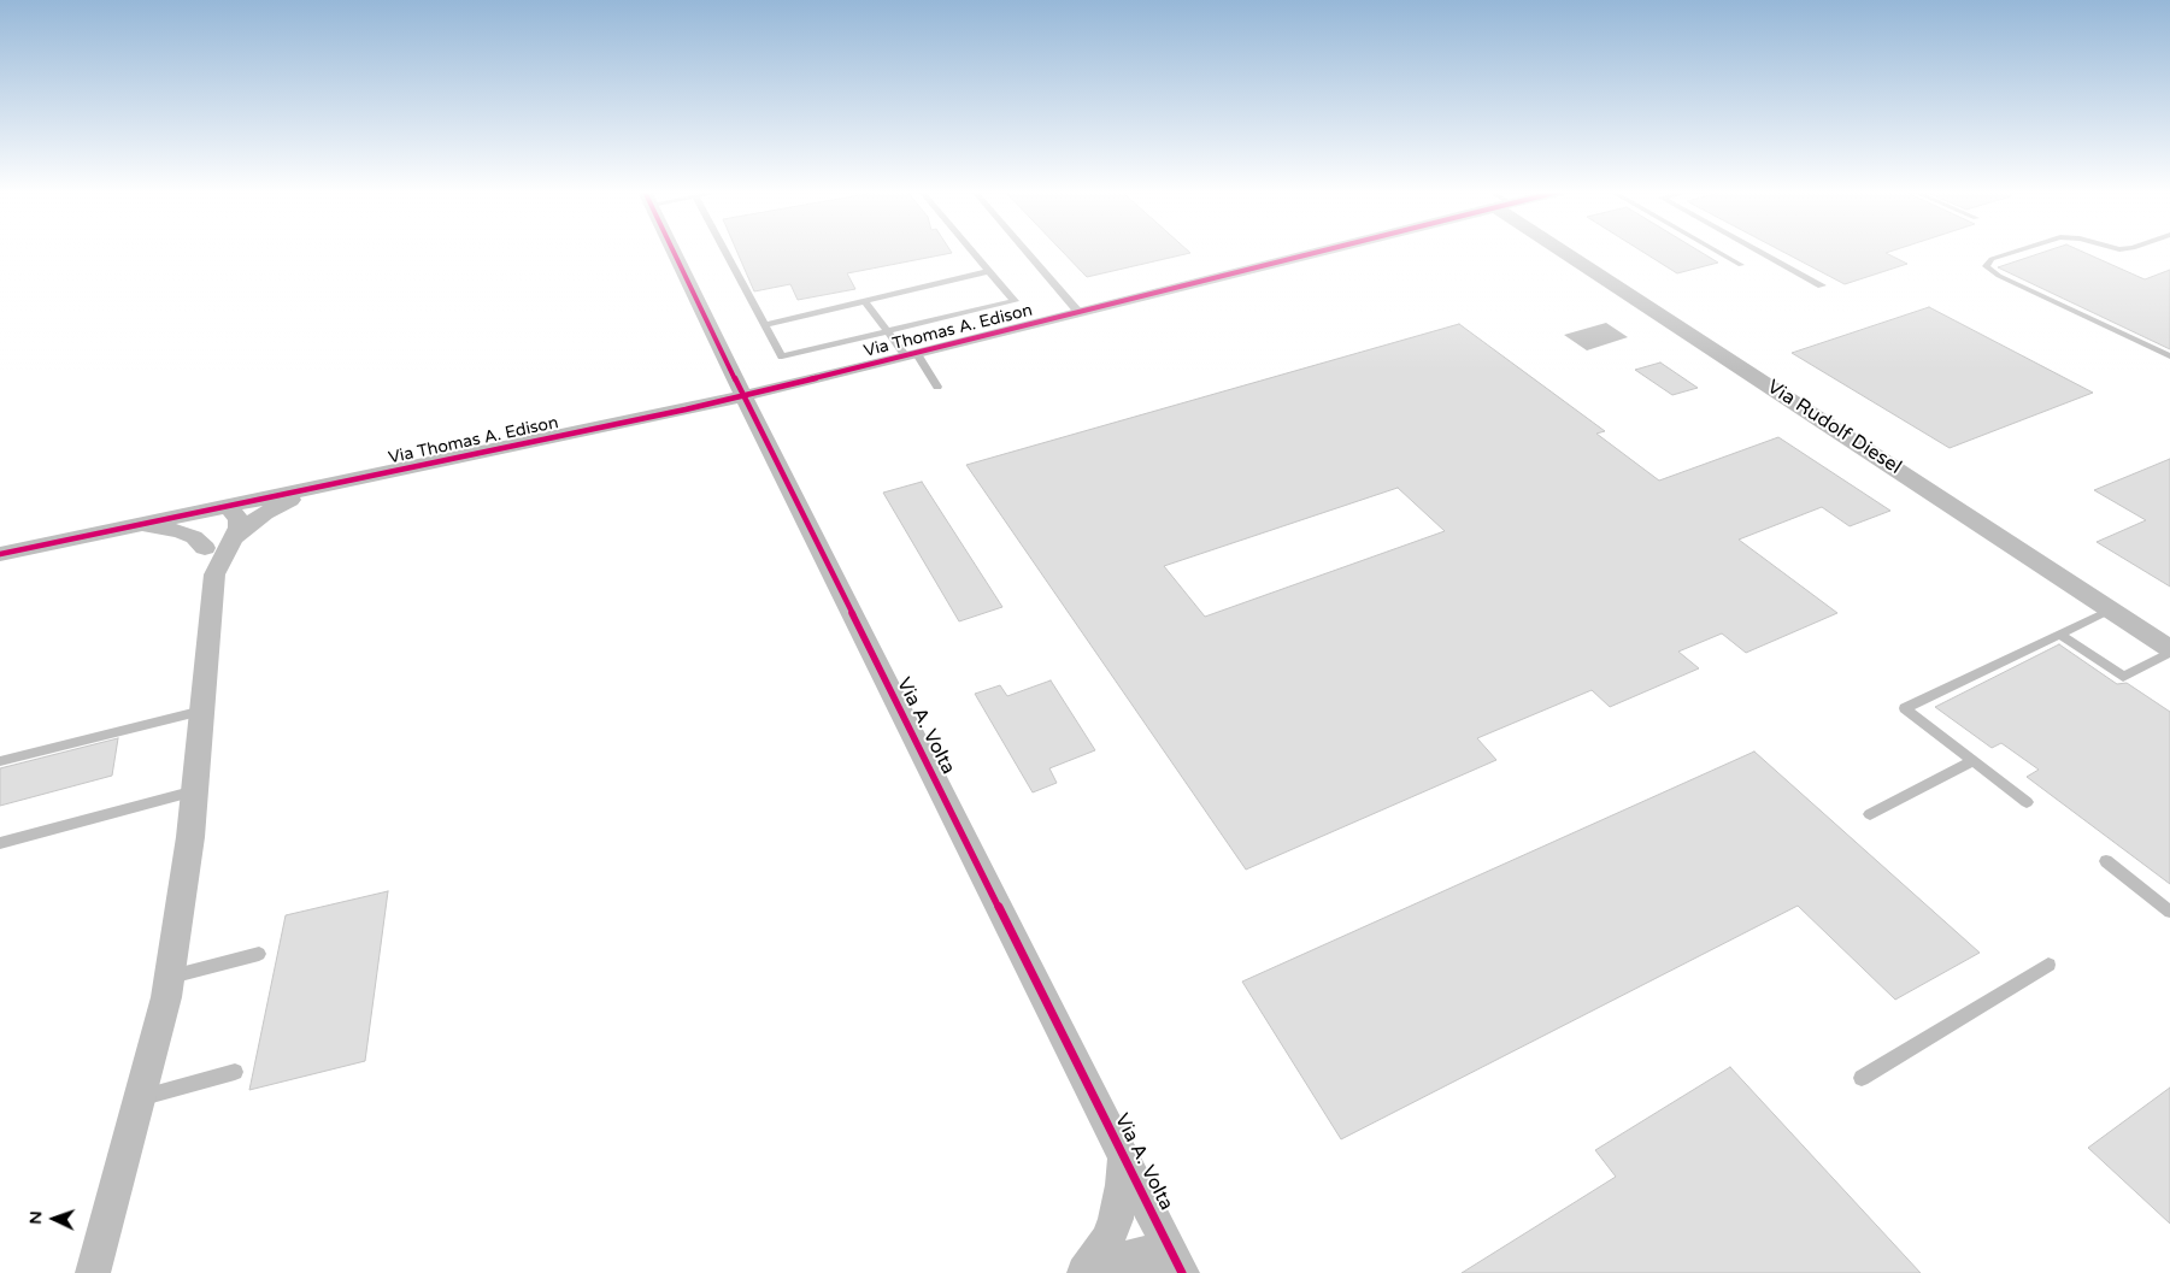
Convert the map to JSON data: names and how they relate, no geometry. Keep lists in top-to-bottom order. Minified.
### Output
{"streets":{"street":["Via Thomas A. Edison","Via Rudolf Diesel","Via A. Volta"]},"crossings":[["Via Thomas A. Edison","Via A. Volta"]],"north":"left"}
